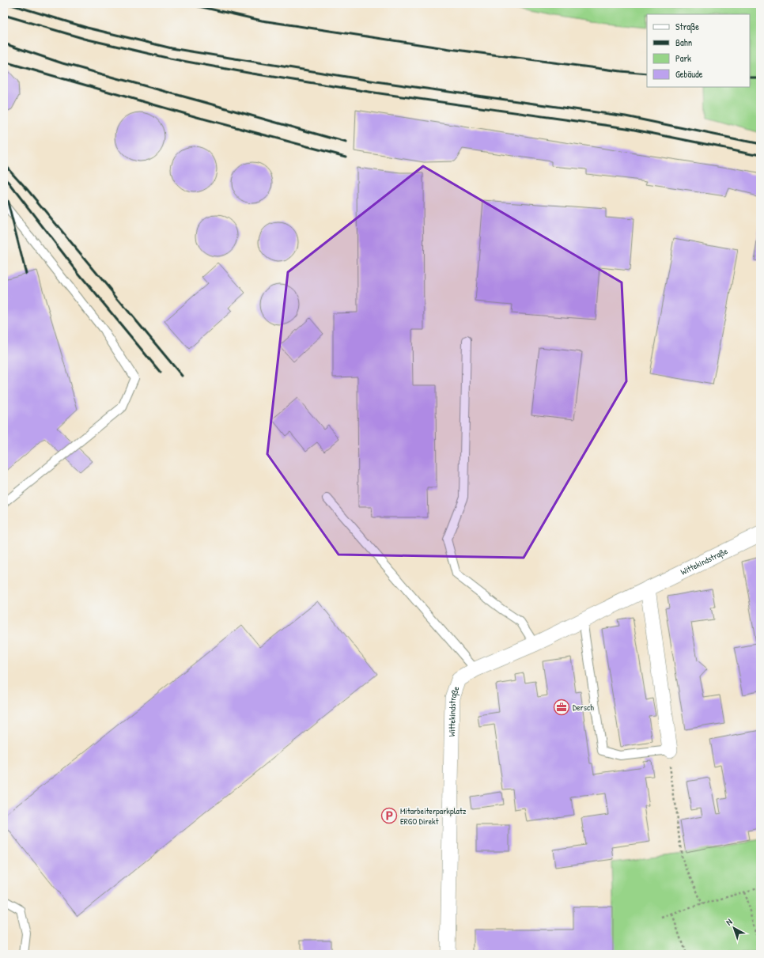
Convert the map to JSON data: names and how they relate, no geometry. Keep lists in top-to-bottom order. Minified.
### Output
{"streets":{"street":["Wittekindstraße"]},"places":{"office":["Dersch"],"parking":["Mitarbeiterparkplatz ERGO Direkt"]},"legend":["Straße","Bahn","Park","Gebäude"],"north":"top left"}
